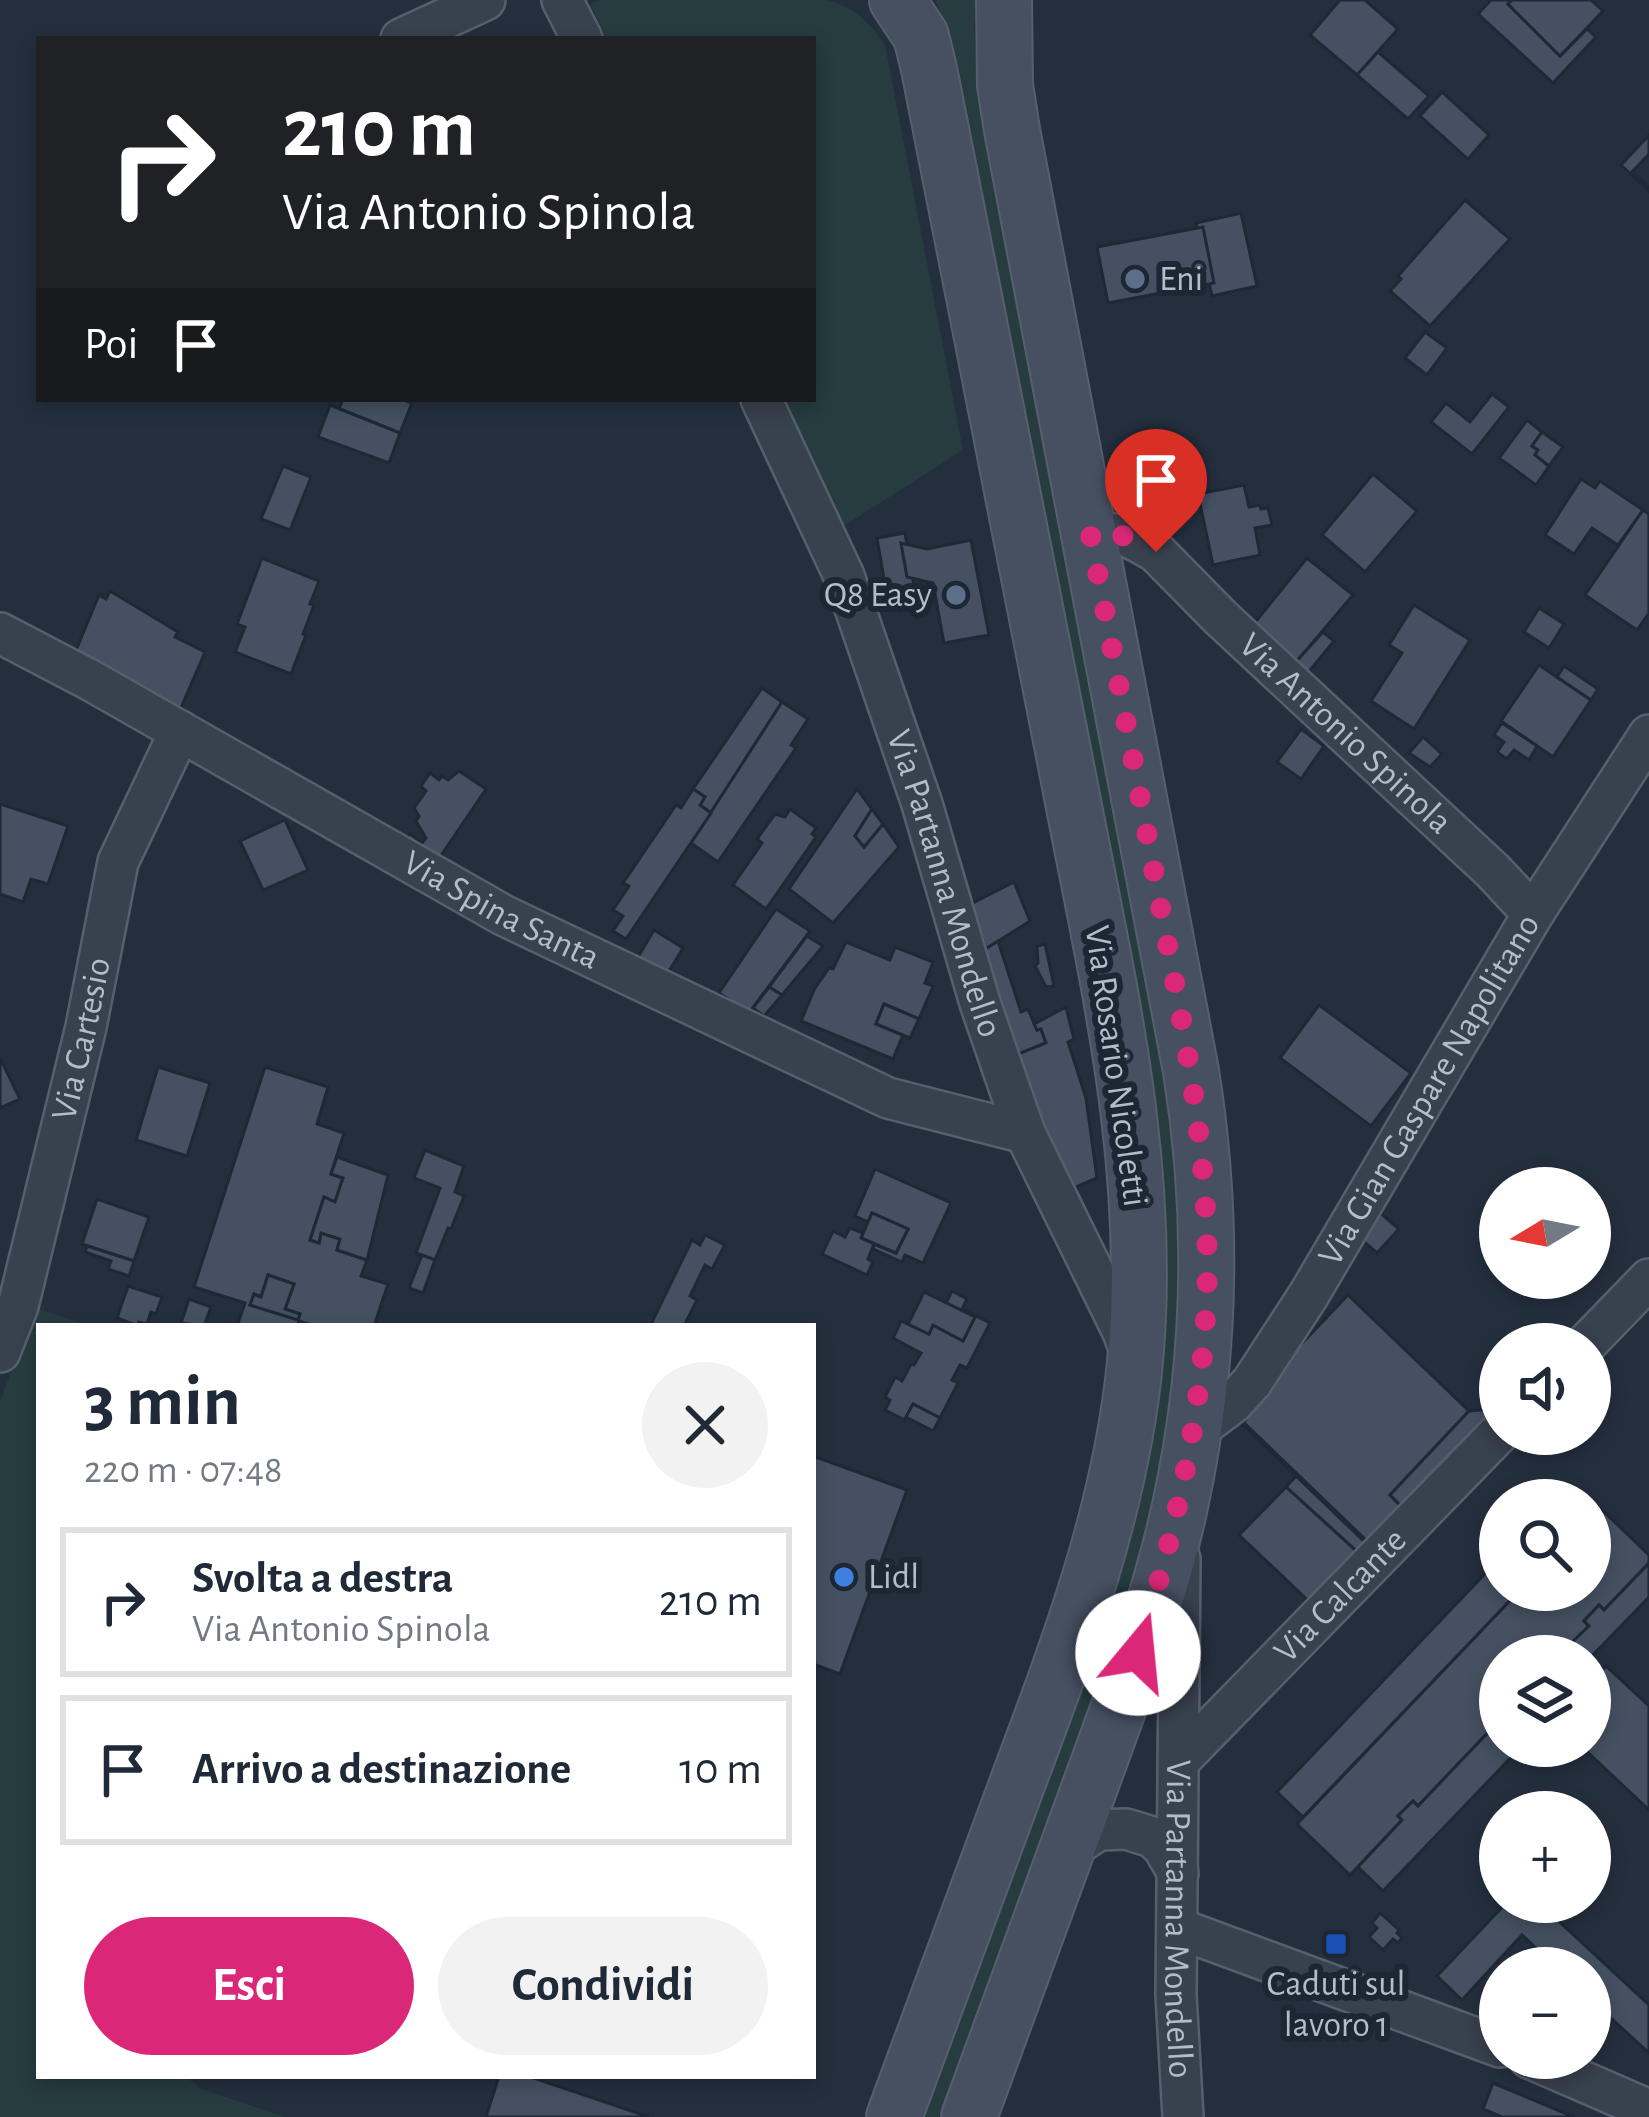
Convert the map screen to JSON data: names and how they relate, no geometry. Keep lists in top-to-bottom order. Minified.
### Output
{"streets":{"main road":["Via Rosario Nicoletti"],"street":["Via Antonio Spinola","Via Partanna Mondello","Via Spina Santa","Via Cartesio","Via Gian Gaspare Napolitano","Via Calcante"]},"crossings":[["Via Antonio Spinola","Via Rosario Nicoletti"],["Via Antonio Spinola","Via Gian Gaspare Napolitano"],["Via Partanna Mondello","Via Spina Santa"],["Via Partanna Mondello","Via Rosario Nicoletti"],["Via Partanna Mondello","Via Calcante"],["Via Spina Santa","Via Cartesio"],["Via Rosario Nicoletti","Via Gian Gaspare Napolitano"]],"places":{"other":["Eni","Q8 Easy","Lidl"],"transit":["Caduti sul lavoro 1"]},"north":"left","page":{"turn":["210 m","Via Antonio Spinola"],"then":"Poi","map_buttons":["+","−"],"heading":["3 min","220 m · 07:48"],"list":[{"name":"Svolta a destra","note":"Via Antonio Spinola","value":"210 m"},{"name":"Arrivo a destinazione","value":"10 m"}],"buttons":["Esci","Condividi"]}}
